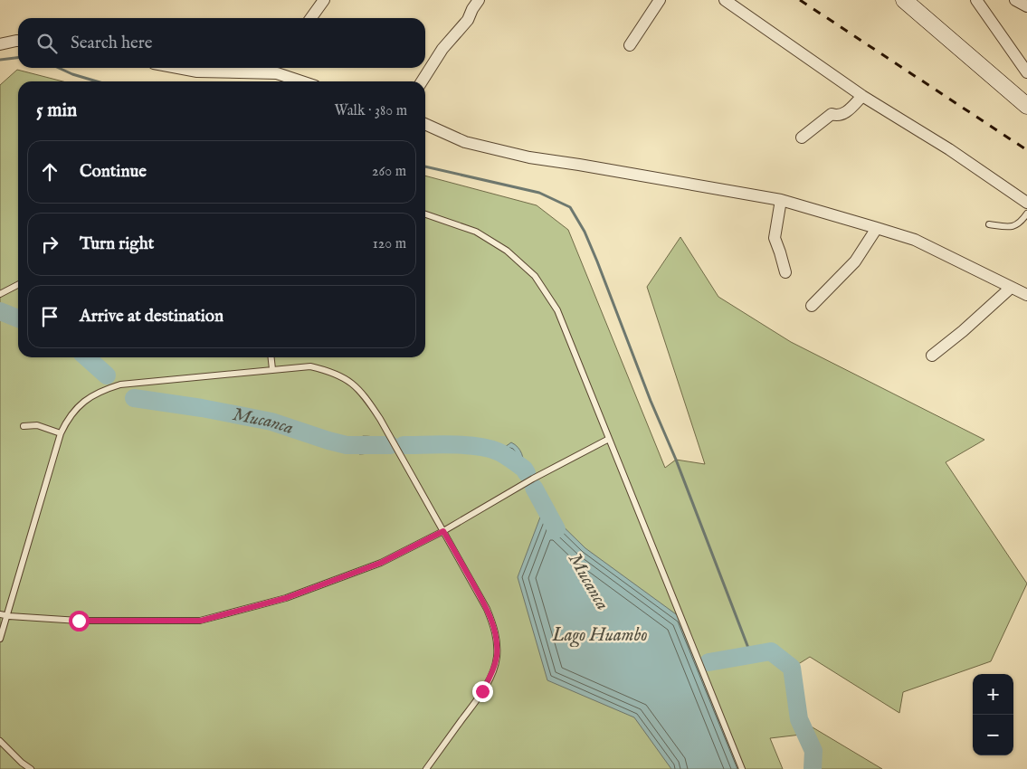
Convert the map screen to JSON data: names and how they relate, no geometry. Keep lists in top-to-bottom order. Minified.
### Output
{"water":["Mucanca","Lago Huambo"],"page":{"search":"Search here","heading":["5 min","Walk · 380 m"],"list":[["Continue","260 m"],["Turn right","120 m"],"Arrive at destination"],"map_buttons":["+","−"]}}
